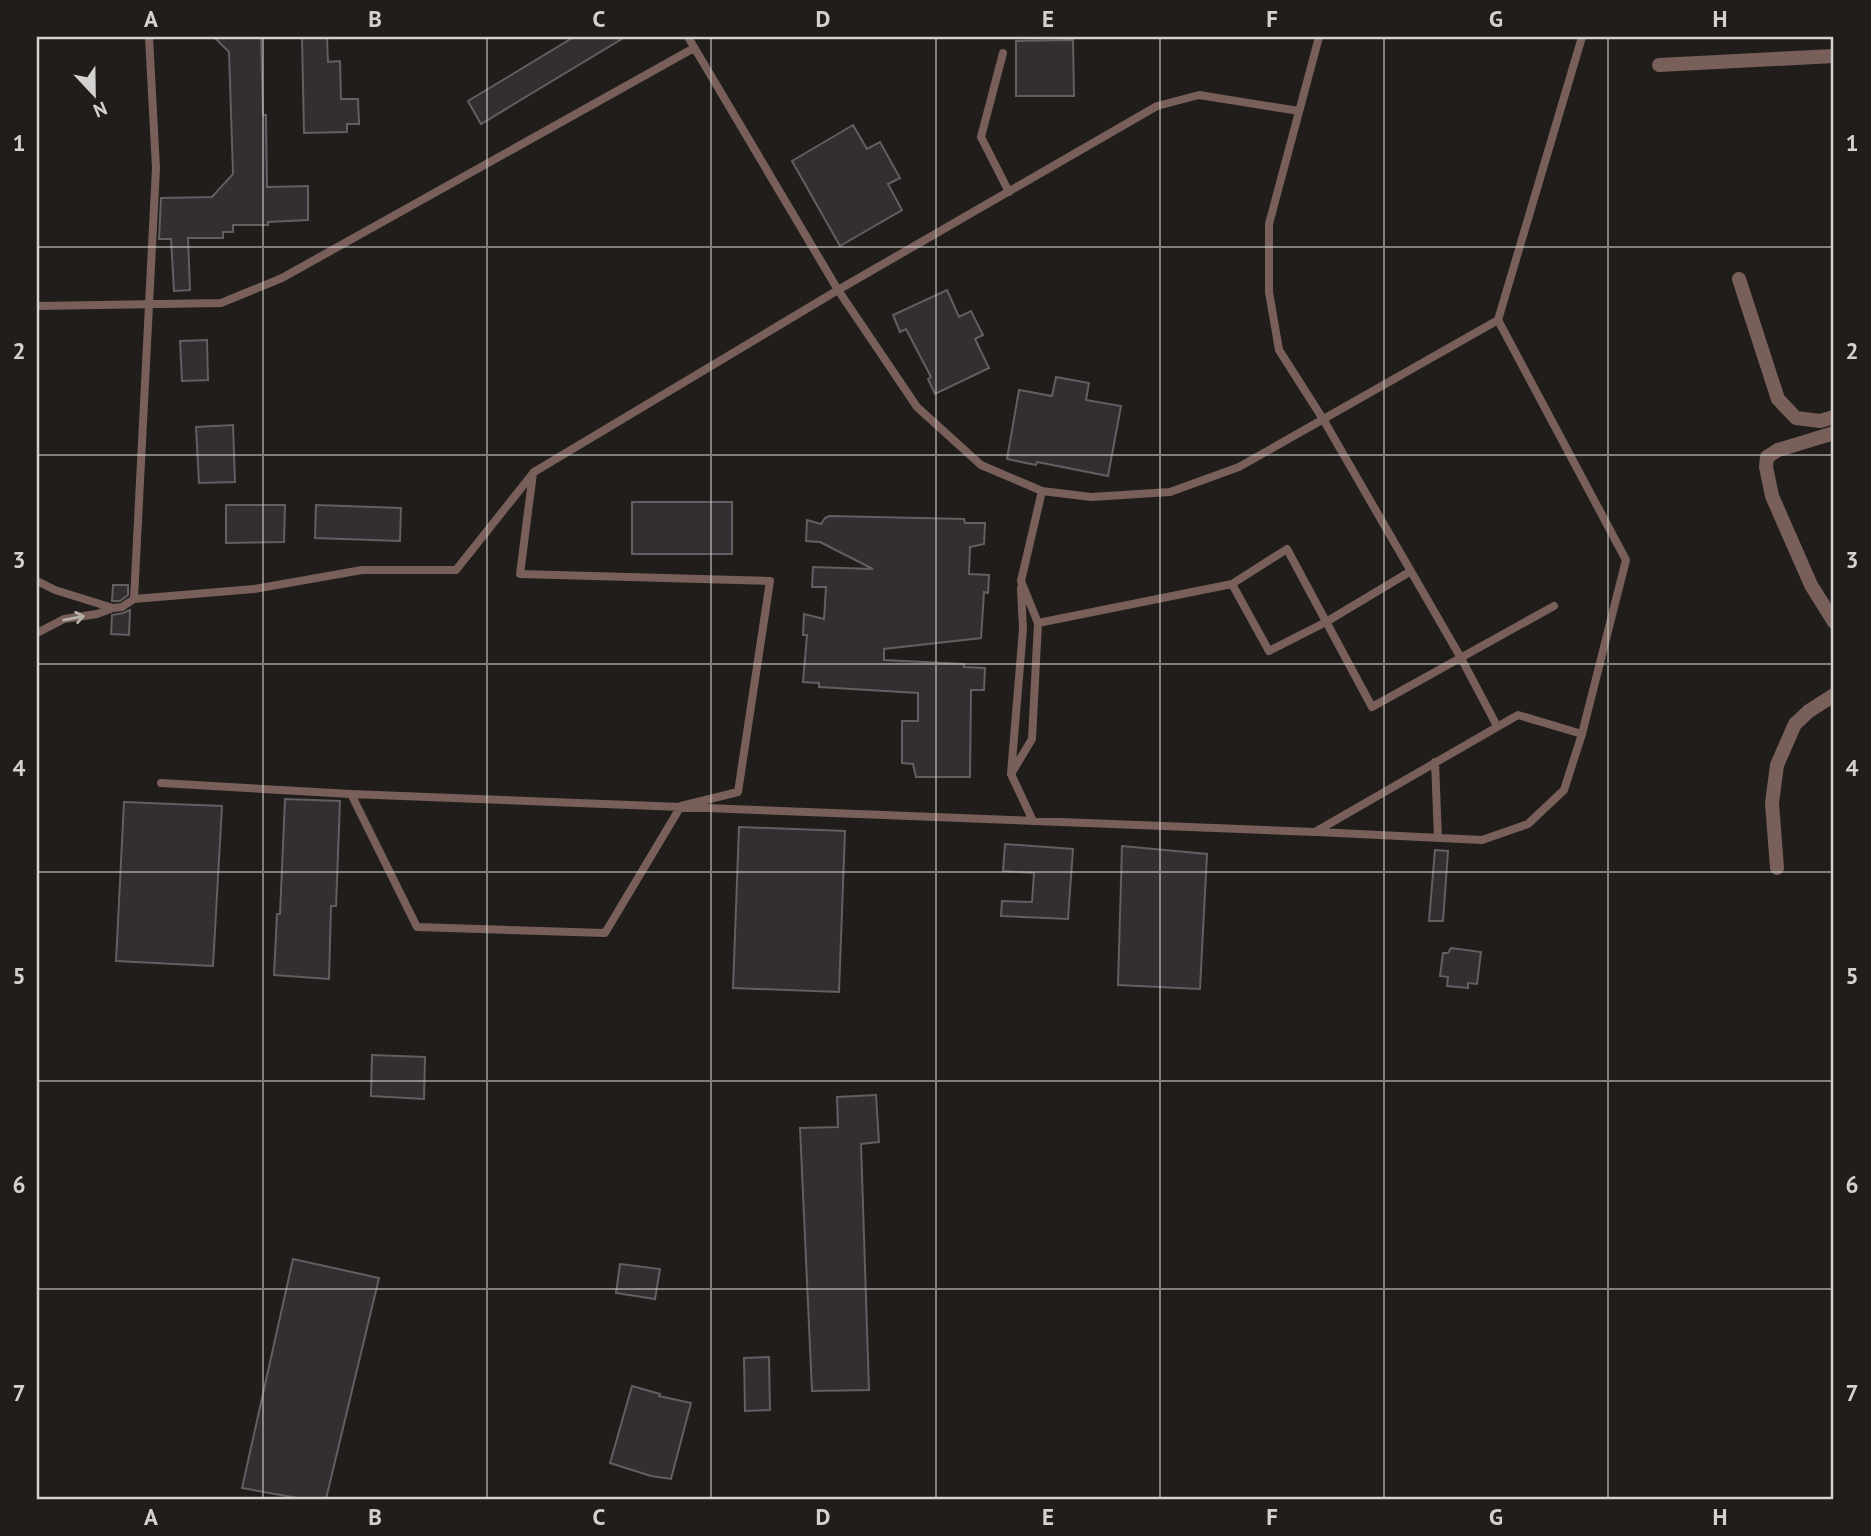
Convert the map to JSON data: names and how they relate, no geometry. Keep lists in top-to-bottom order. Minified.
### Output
{"north":"bottom","grid":{"columns":["A","B","C","D","E","F","G","H"],"rows":["1","2","3","4","5","6","7"]}}
